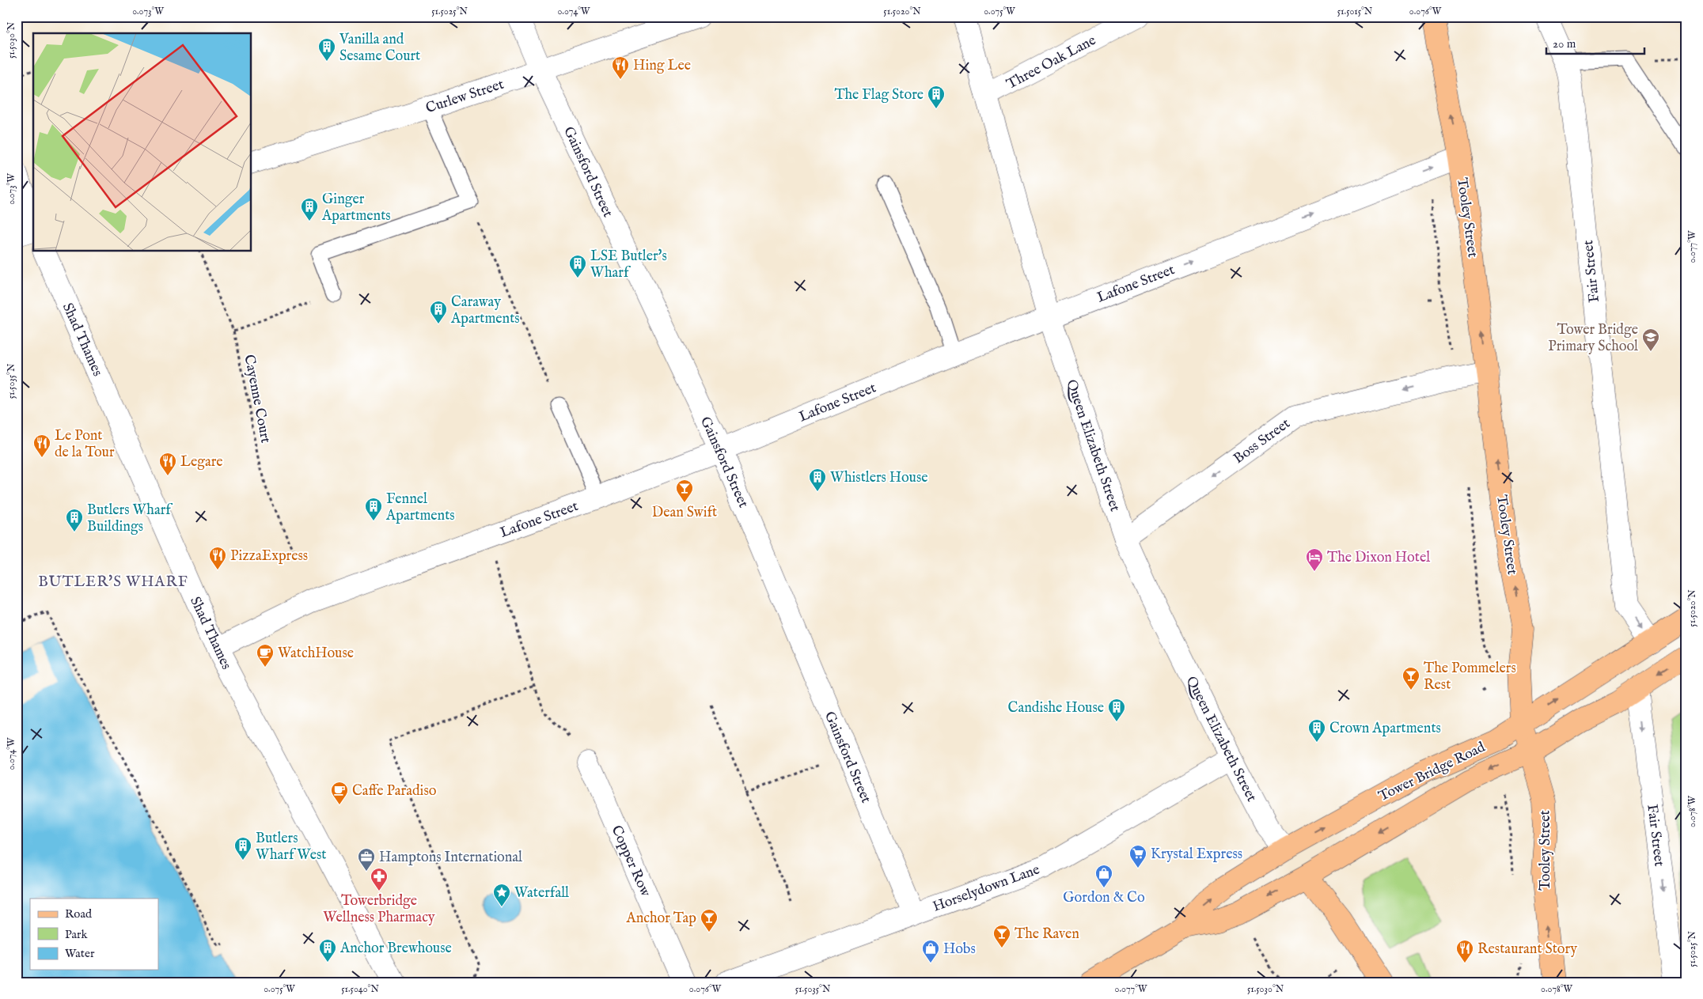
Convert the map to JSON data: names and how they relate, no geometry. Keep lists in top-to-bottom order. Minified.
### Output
{"streets":{"main road":["Tooley Street","Tower Bridge Road"],"street":["Three Oak Lane","Curlew Street","Gainsford Street","Fair Street","Lafone Street","Shad Thames","Boss Street","Queen Elizabeth Street","Copper Row","Horselydown Lane"],"path":["Cayenne Court"]},"crossings":[["Three Oak Lane","Queen Elizabeth Street"],["Curlew Street","Gainsford Street"],["Gainsford Street","Lafone Street"],["Gainsford Street","Horselydown Lane"],["Tooley Street","Lafone Street"],["Tooley Street","Boss Street"],["Tooley Street","Tower Bridge Road"],["Fair Street","Tower Bridge Road"],["Lafone Street","Shad Thames"],["Lafone Street","Queen Elizabeth Street"],["Boss Street","Queen Elizabeth Street"],["Queen Elizabeth Street","Tower Bridge Road"],["Queen Elizabeth Street","Horselydown Lane"]],"one_way":["Tooley Street","Fair Street","Boss Street"],"districts":["BUTLER'S WHARF"],"places":{"building":["Vanilla and Sesame Court","The Flag Store","Ginger Apartments","LSE Butler's Wharf","Caraway Apartments","Whistlers House","Fennel Apartments","Butlers Wharf Buildings","Candishe House","Crown Apartments","Butlers Wharf West","Anchor Brewhouse"],"restaurant":["Hing Lee","Le Pont de la Tour","Legare","PizzaExpress","Restaurant Story"],"school or university":["Tower Bridge Primary School"],"bar":["Dean Swift","The Pommelers Rest","Anchor Tap","The Raven"],"hotel":["The Dixon Hotel"],"cafe":["WatchHouse","Caffe Paradiso"],"supermarket":["Krystal Express"],"office":["Hamptons International"],"shop":["Gordon & Co","Hobs"],"pharmacy":["Towerbridge Wellness Pharmacy"],"place":["Waterfall"]},"legend":["Road","Park","Water"],"scale_bar":"20 m","coordinates":["0.073°W","51.5025°N","0.074°W","51.5020°N","0.075°W","51.5015°N","0.076°W","51.5030°N","0.077°W","51.5035°N","0.078°W","51.5040°N"]}
